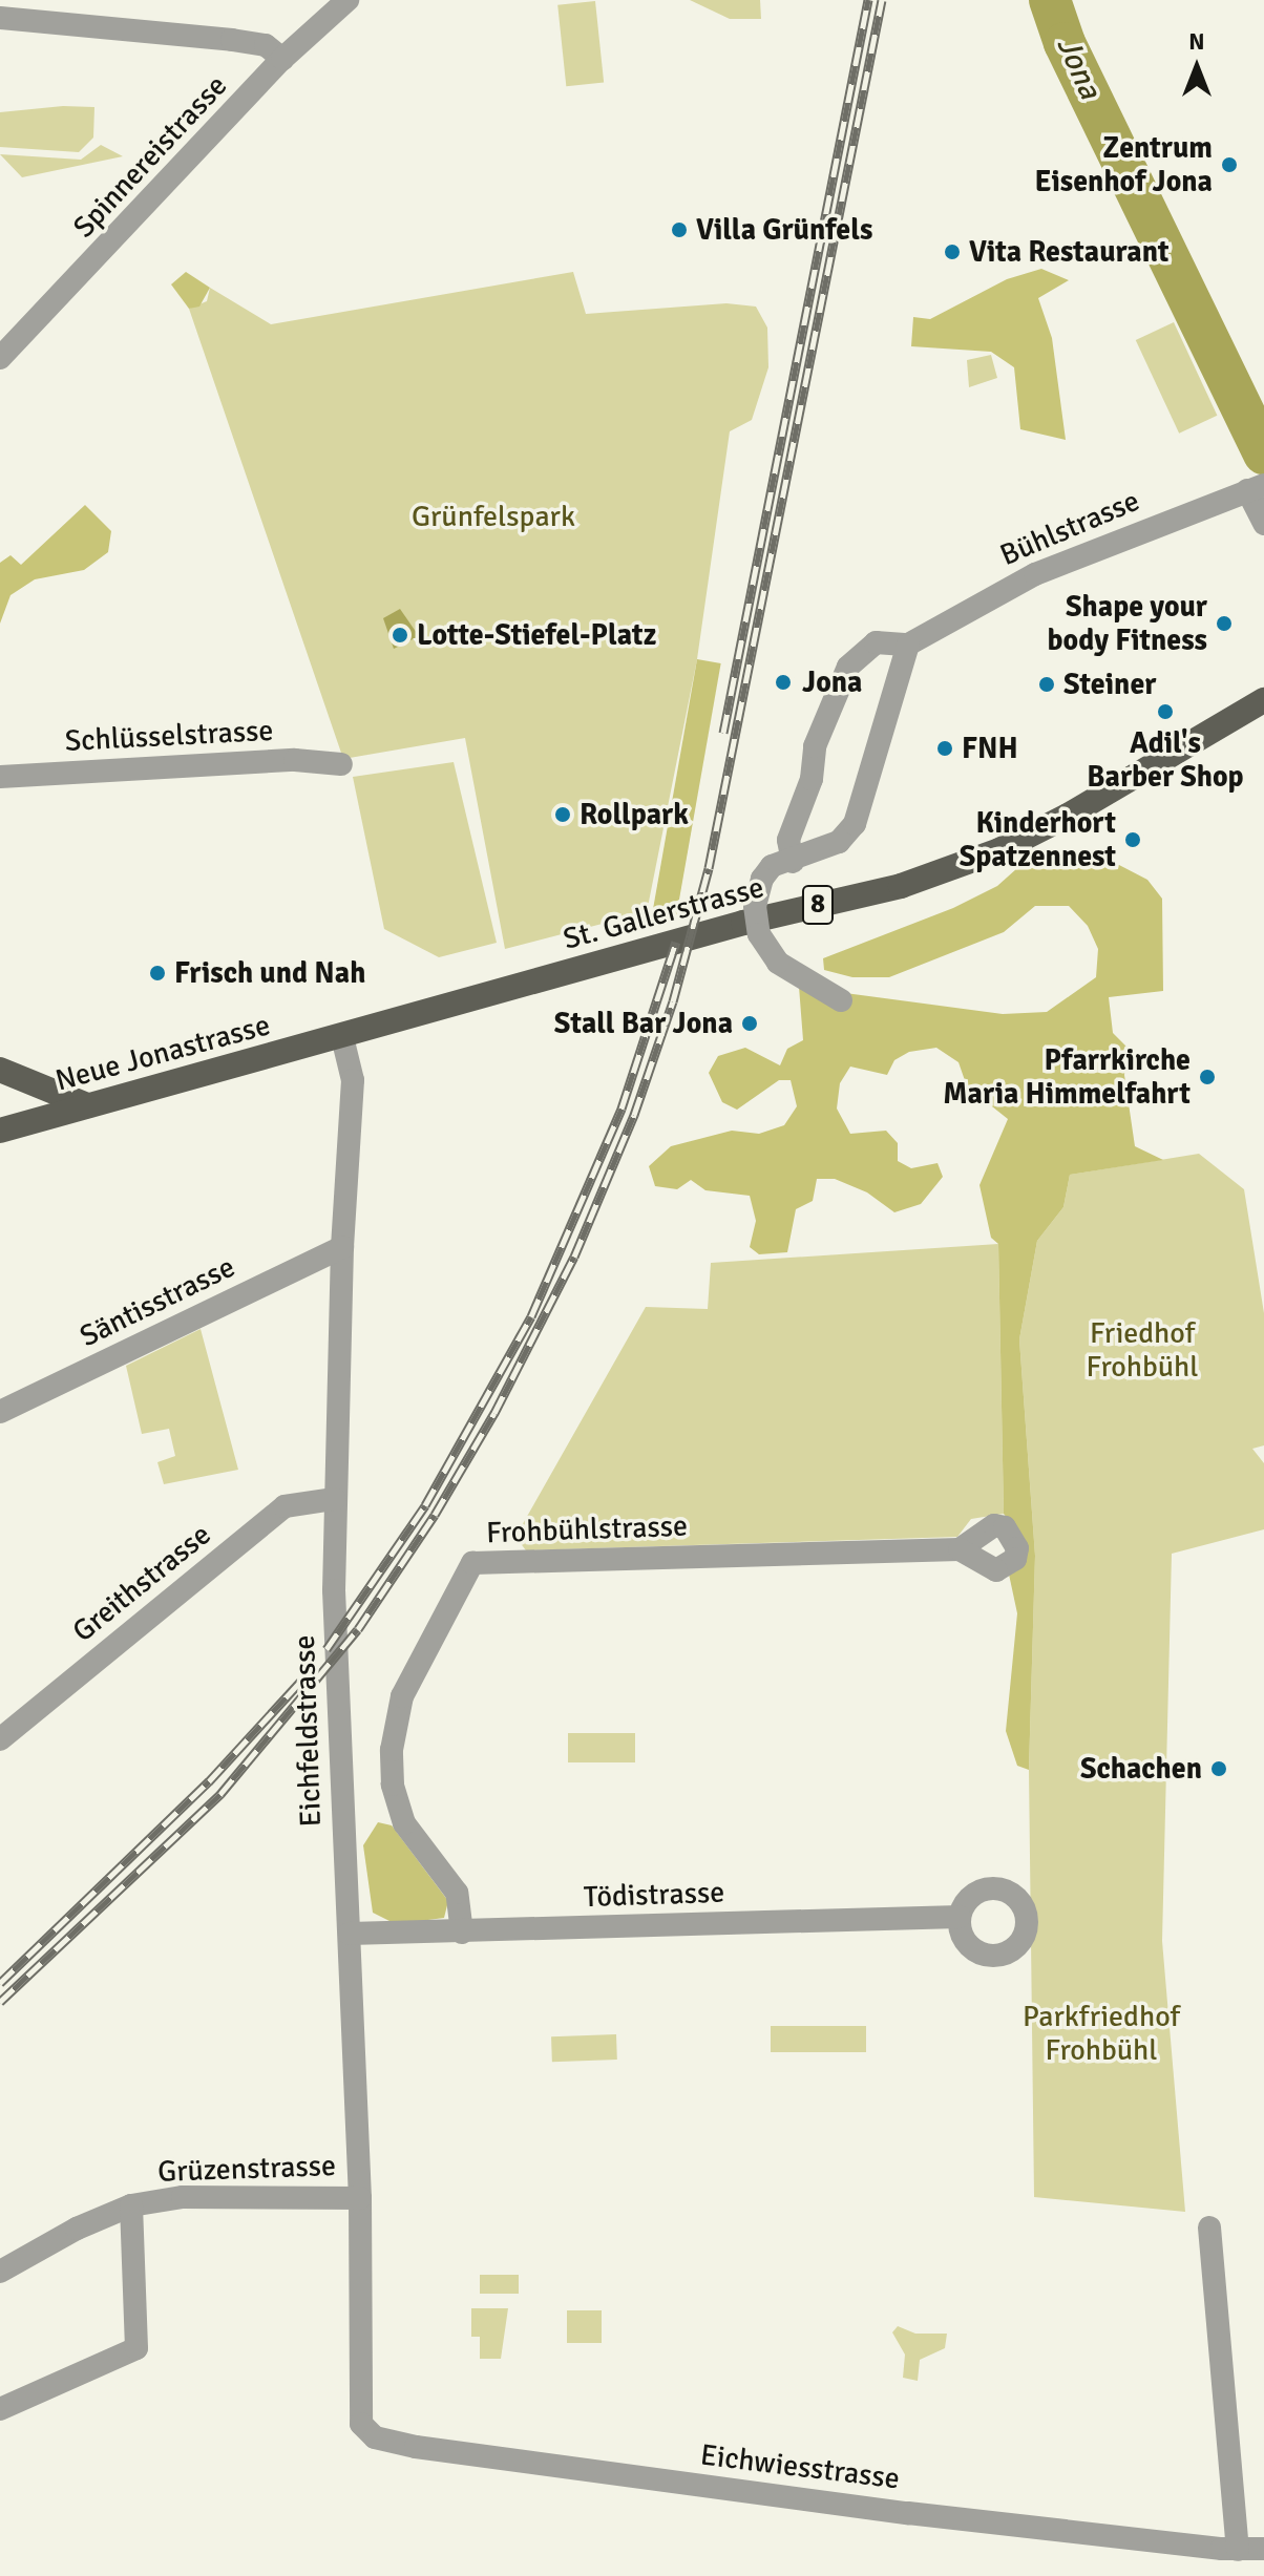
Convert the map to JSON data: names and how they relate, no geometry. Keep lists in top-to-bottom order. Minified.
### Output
{"streets":{"main road":["8","St. Gallerstrasse","Neue Jonastrasse"],"street":["Spinnereistrasse","Bühlstrasse","Schlüsselstrasse","Säntisstrasse","Frohbühlstrasse","Greithstrasse","Eichfeldstrasse","Tödistrasse","Grüzenstrasse","Eichwiesstrasse"]},"crossings":[["St. Gallerstrasse","Neue Jonastrasse"],["St. Gallerstrasse","Eichfeldstrasse"],["Neue Jonastrasse","Eichfeldstrasse"],["Säntisstrasse","Eichfeldstrasse"],["Frohbühlstrasse","Tödistrasse"],["Greithstrasse","Eichfeldstrasse"],["Eichfeldstrasse","Tödistrasse"],["Eichfeldstrasse","Grüzenstrasse"],["Eichfeldstrasse","Eichwiesstrasse"]],"water":["Jona"],"parks":["Grünfelspark","Friedhof Frohbühl","Parkfriedhof Frohbühl"],"places":["Zentrum Eisenhof Jona","Villa Grünfels","Vita Restaurant","Shape your body Fitness","Lotte-Stiefel-Platz","Jona","Steiner","Adil's Barber Shop","FNH","Rollpark","Kinderhort Spatzennest","Frisch und Nah","Stall Bar Jona","Pfarrkirche Maria Himmelfahrt","Schachen"],"north":"top"}
